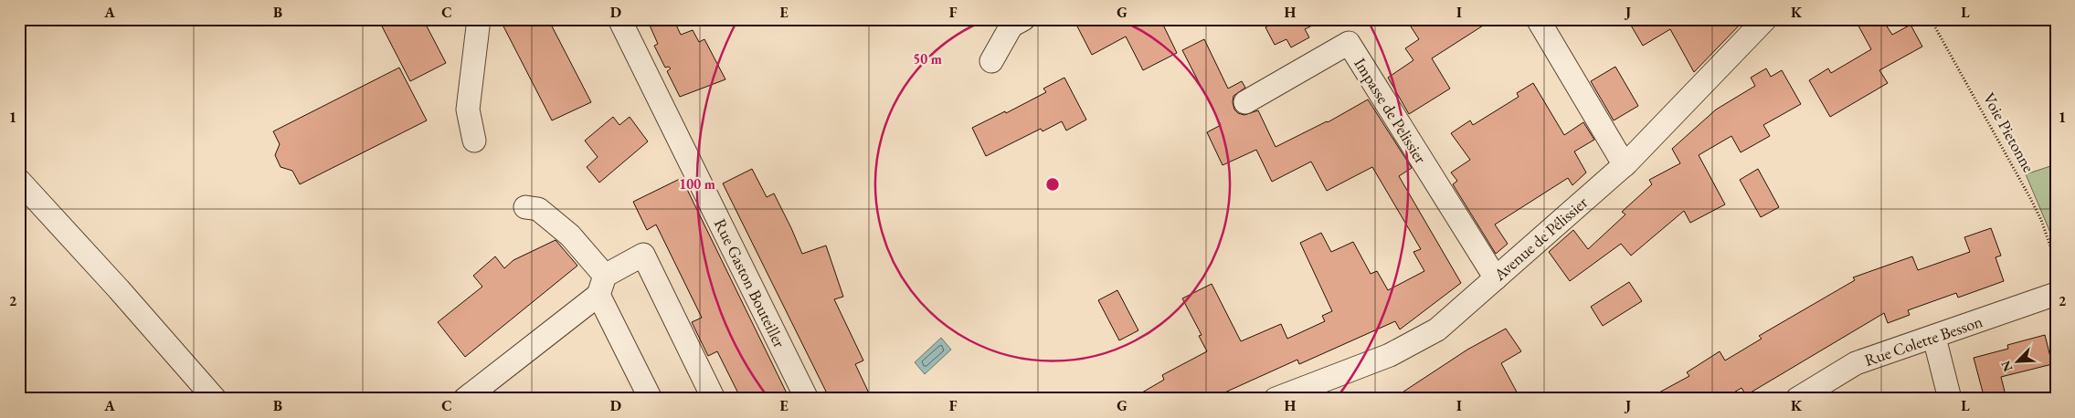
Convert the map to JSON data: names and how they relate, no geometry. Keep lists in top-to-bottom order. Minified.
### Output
{"streets":{"street":["Impasse de Pelissier","Avenue de Pélissier","Rue Gaston Bouteiller","Rue Colette Besson"],"path":["Voie Pietonne"]},"crossings":[["Impasse de Pelissier","Avenue de Pélissier"]],"north":"bottom left","grid":{"columns":["A","B","C","D","E","F","G","H","I","J","K","L"],"rows":["1","2"]},"rings":["50 m","100 m"]}
